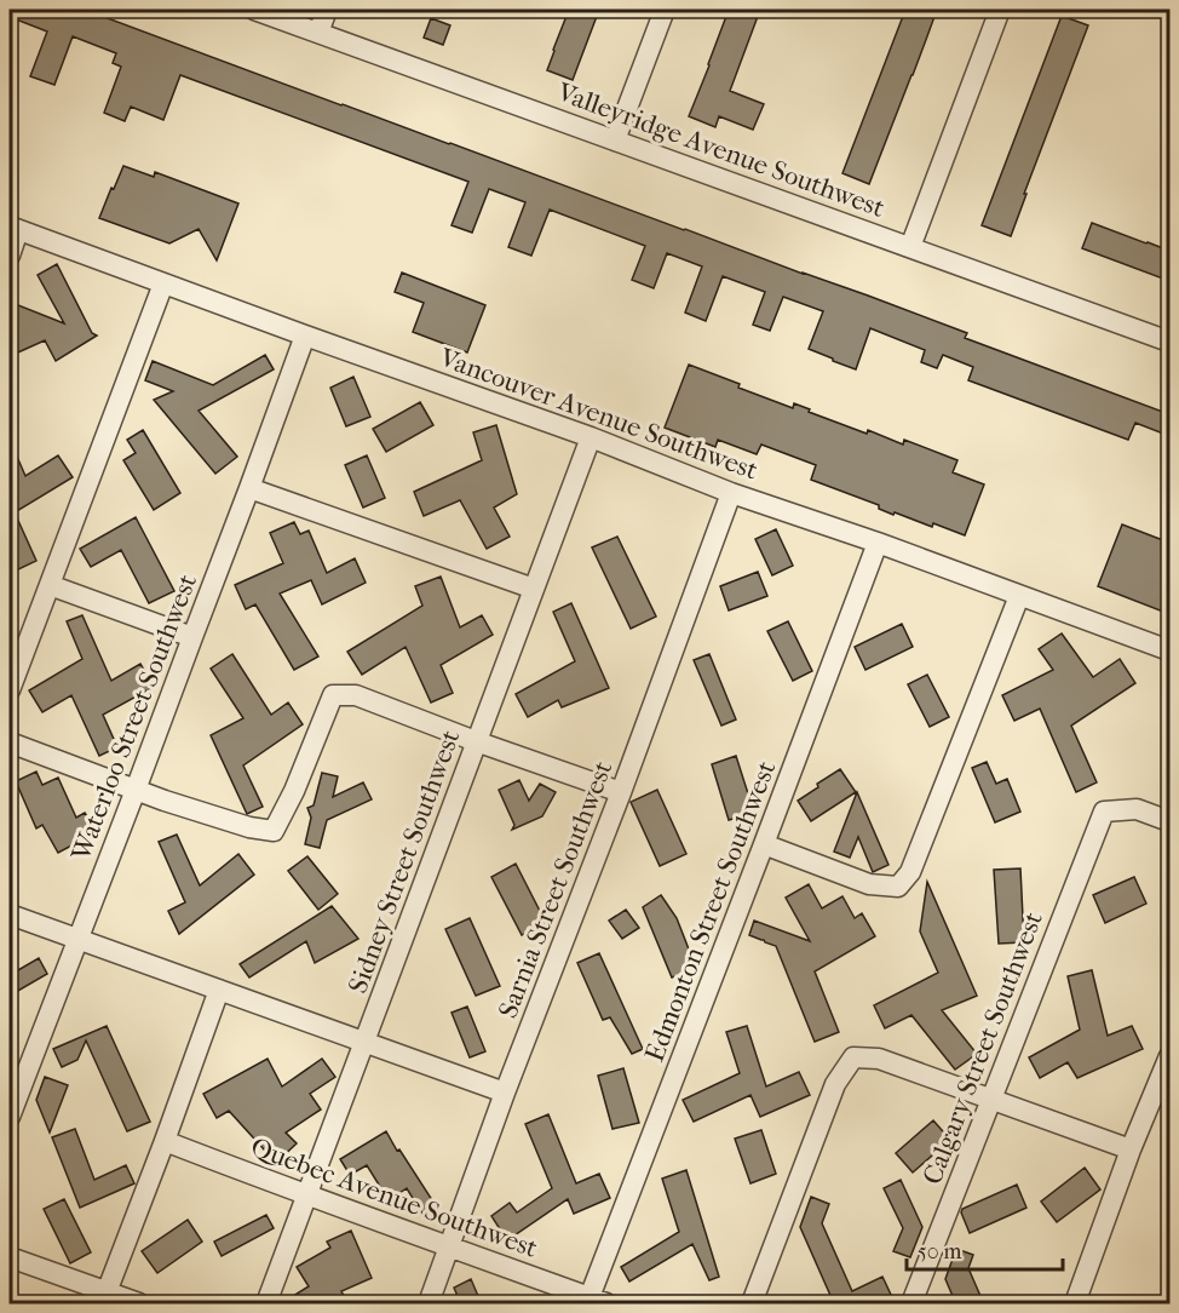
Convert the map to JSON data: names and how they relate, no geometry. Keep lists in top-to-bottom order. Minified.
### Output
{"streets":{"street":["Valleyridge Avenue Southwest","Vancouver Avenue Southwest","Waterloo Street Southwest","Sidney Street Southwest","Sarnia Street Southwest","Edmonton Street Southwest","Calgary Street Southwest","Quebec Avenue Southwest"]},"crossings":[["Vancouver Avenue Southwest","Waterloo Street Southwest"],["Vancouver Avenue Southwest","Sidney Street Southwest"],["Vancouver Avenue Southwest","Sarnia Street Southwest"],["Vancouver Avenue Southwest","Edmonton Street Southwest"],["Sidney Street Southwest","Quebec Avenue Southwest"],["Sarnia Street Southwest","Quebec Avenue Southwest"],["Edmonton Street Southwest","Quebec Avenue Southwest"]],"scale_bar":"50 m"}
